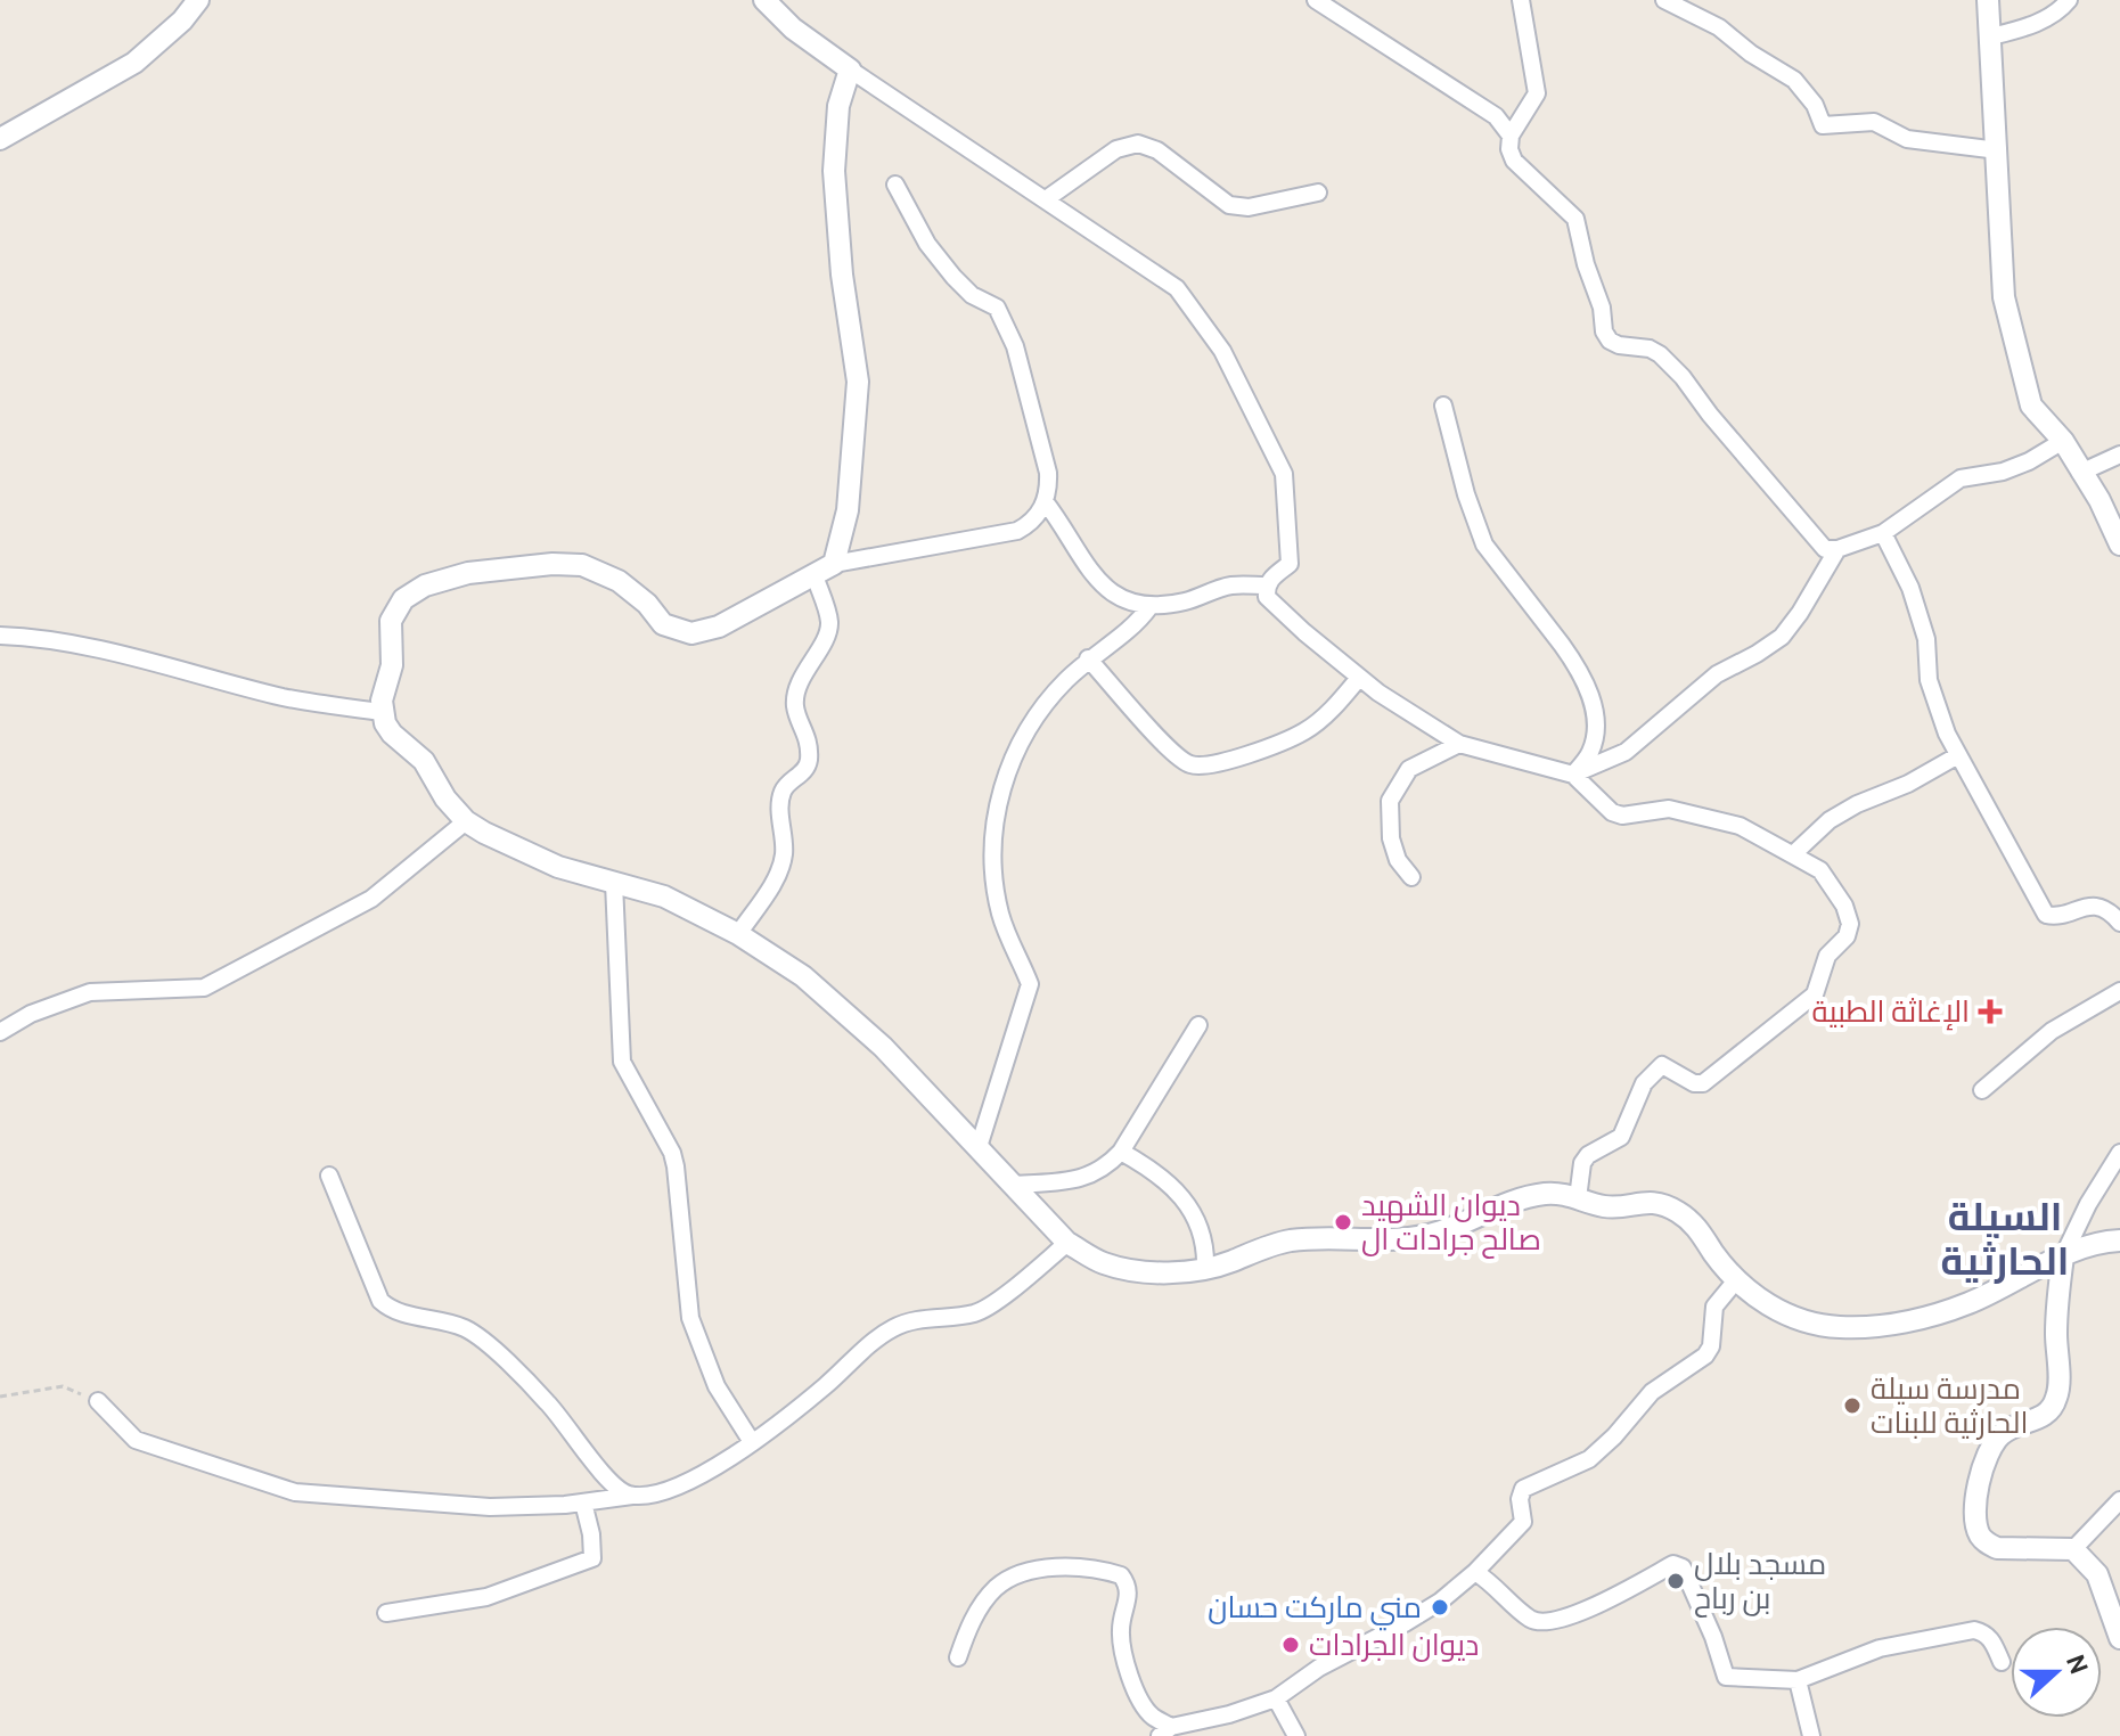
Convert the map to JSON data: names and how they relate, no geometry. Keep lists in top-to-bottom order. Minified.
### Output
{"districts":["السيلة الحارثية"],"places":{"health":["الإغاثة الطبية"],"other":["ديوان الشهيد صالح جرادات ال","مدرسة سيلة الحارثية للبنات","مسجد بلال بن رباح","مني ماركت حسان","ديوان الجرادات"]},"north":"right"}
